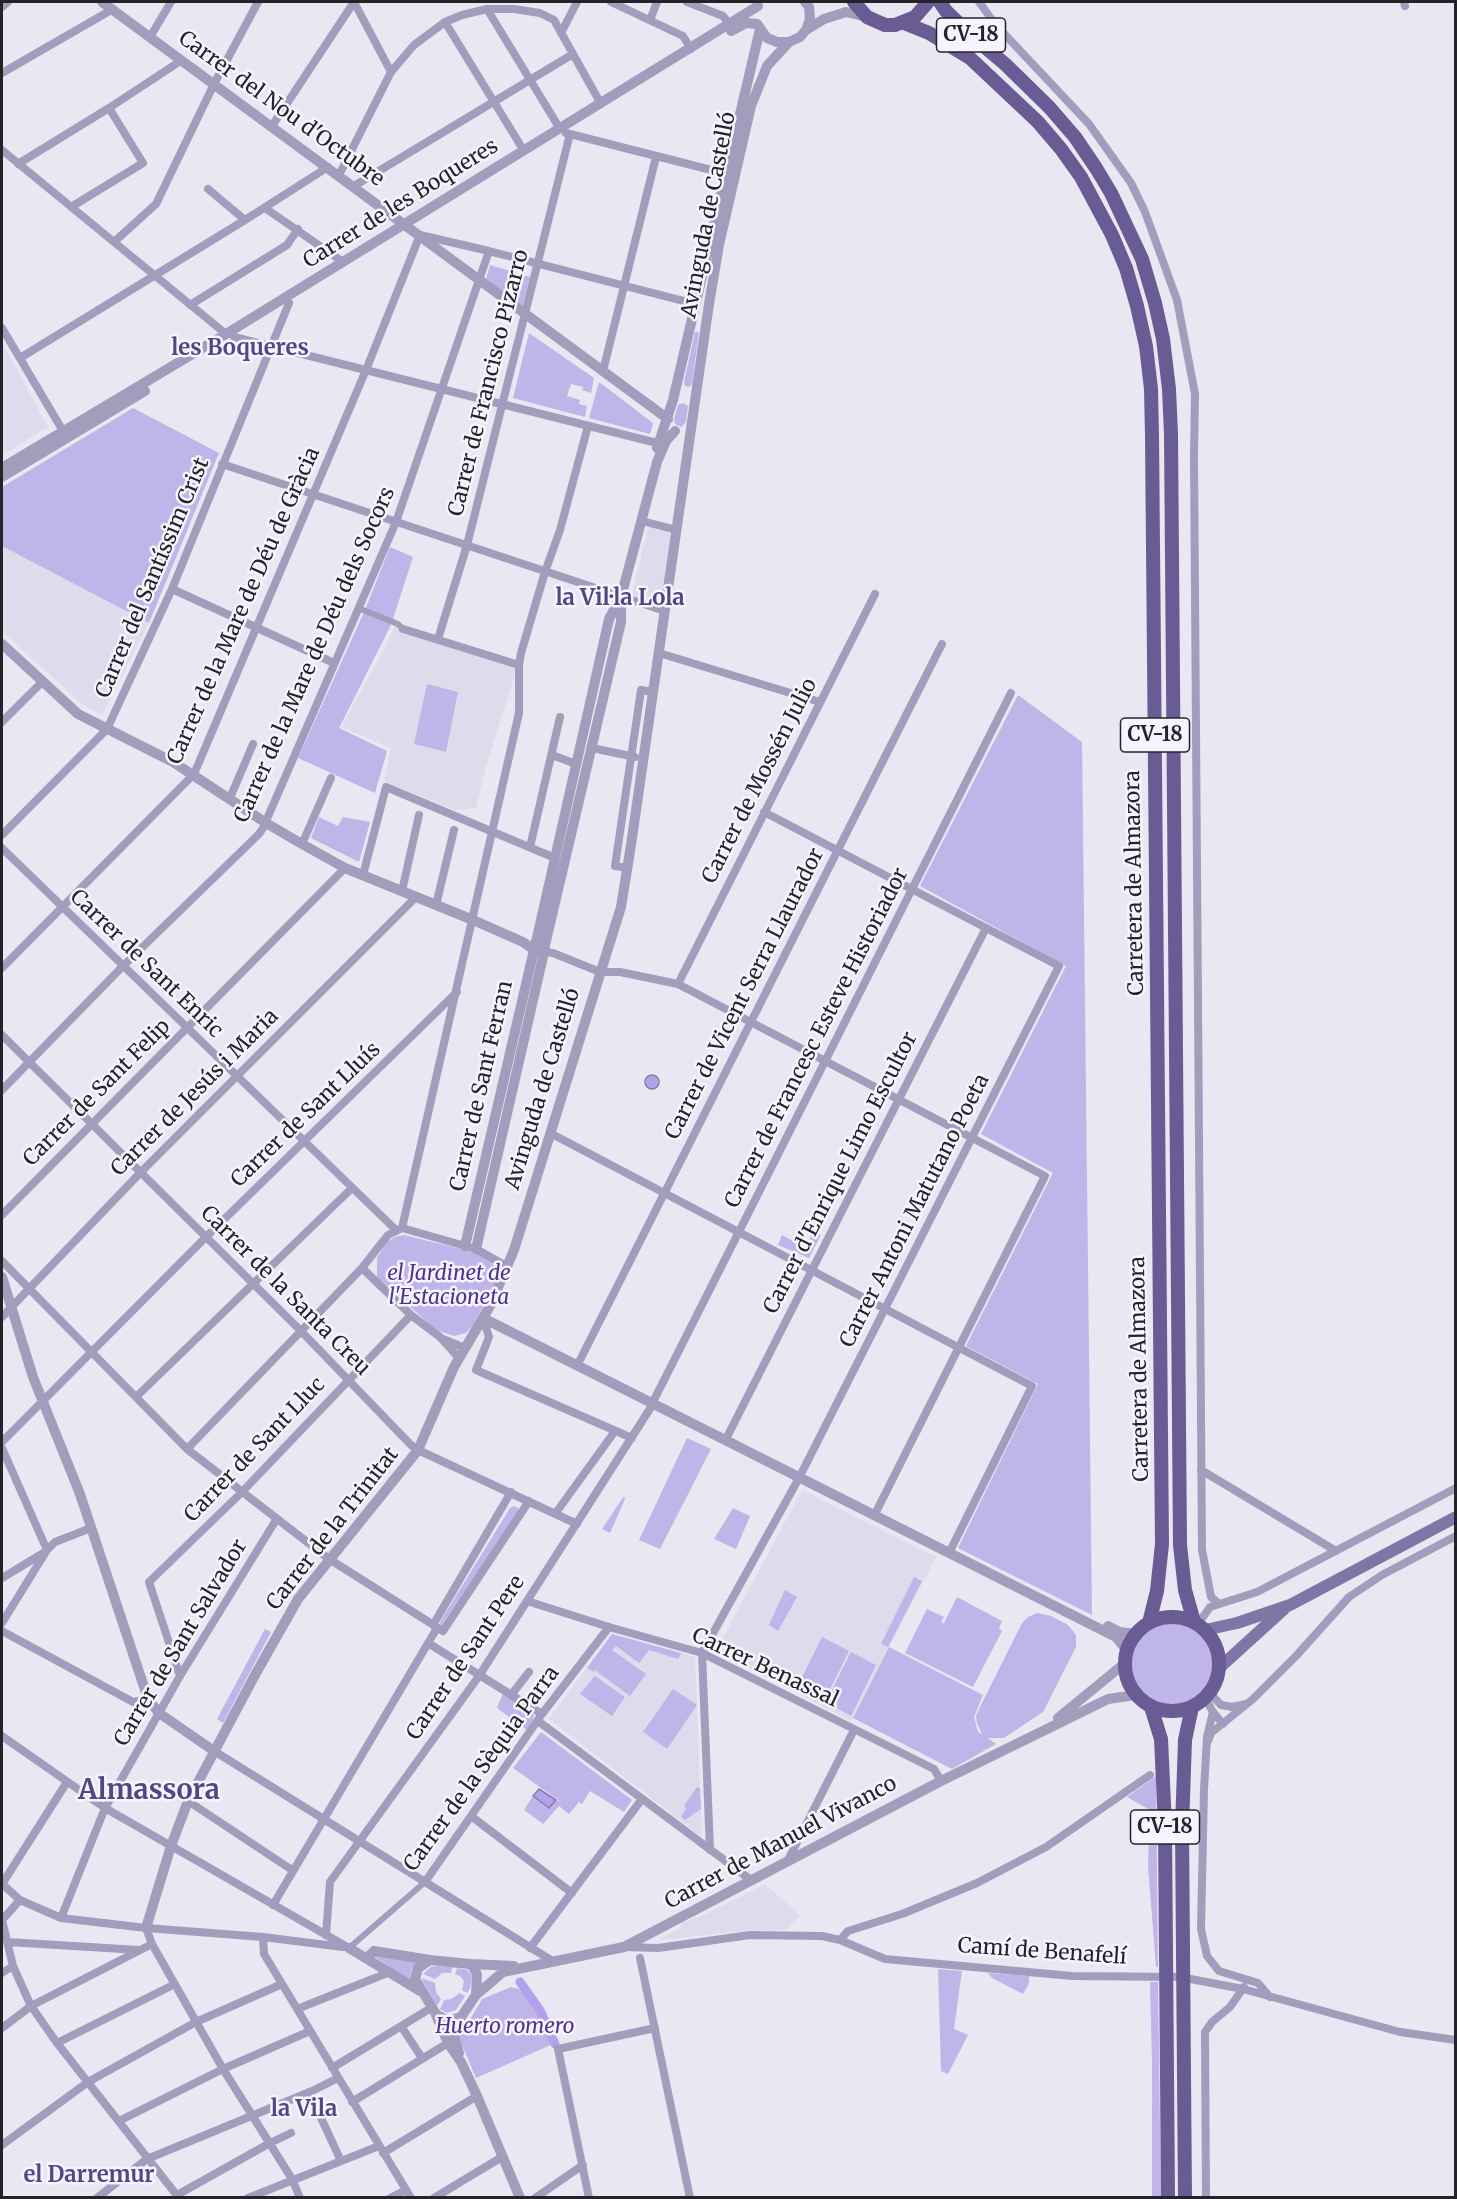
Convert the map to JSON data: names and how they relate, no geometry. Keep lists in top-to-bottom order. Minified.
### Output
{"streets":{"main road":["CV-18","Carretera de Almazora"],"street":["Carrer del Nou d'Octubre","Carrer de les Boqueres","Avinguda de Castelló","Carrer de Francisco Pizarro","Carrer del Santíssim Crist","Carrer de la Mare de Déu de Gràcia","Carrer de la Mare de Déu dels Socors","Carrer de Mossén Julio","Carrer de Sant Enric","Carrer de Vicent Serra Llaurador","Carrer de Francesc Esteve Historiador","Carrer de Sant Ferran","Carrer de Sant Felip","Carrer de Jesús i Maria","Carrer de Sant Lluís","Carrer d'Enrique Limo Escultor","Carrer Antoni Matutano Poeta","Carrer de la Santa Creu","Carrer de Sant Lluc","Carrer de la Trinitat","Carrer de Sant Salvador","Carrer de Sant Pere","Carrer Benassal","Carrer de la Sèquia Parra","Carrer de Manuel Vivanco","Camí de Benafelí"]},"crossings":[["CV-18","Avinguda de Castelló"],["CV-18","Carretera de Almazora"],["CV-18","Carrer de Manuel Vivanco"],["Carrer del Nou d'Octubre","Carrer de les Boqueres"],["Carrer del Nou d'Octubre","Avinguda de Castelló"],["Carrer del Nou d'Octubre","Carrer de Francisco Pizarro"],["Carrer del Nou d'Octubre","Carrer de la Mare de Déu de Gràcia"],["Carrer del Nou d'Octubre","Carrer de la Mare de Déu dels Socors"],["Carrer del Nou d'Octubre","Carrer de Sant Ferran"],["Carrer de les Boqueres","Avinguda de Castelló"],["Carrer de les Boqueres","Carrer de Francisco Pizarro"],["Carrer de les Boqueres","Carrer del Santíssim Crist"],["Avinguda de Castelló","Carrer de Sant Ferran"],["Avinguda de Castelló","Carrer de la Trinitat"],["Carrer de la Mare de Déu de Gràcia","Carrer de Sant Enric"],["Carrer de la Mare de Déu dels Socors","Carrer de Sant Enric"],["Carrer de la Mare de Déu dels Socors","Carrer de la Santa Creu"],["Carretera de Almazora","Carrer de Manuel Vivanco"],["Carrer de Sant Enric","Carrer de Sant Felip"],["Carrer de Sant Enric","Carrer de Jesús i Maria"],["Carrer de Sant Enric","Carrer de Sant Lluís"],["Carrer de Francesc Esteve Historiador","Carrer de Sant Pere"],["Carrer de Sant Felip","Carrer de la Santa Creu"],["Carrer de Jesús i Maria","Carrer de la Santa Creu"],["Carrer de Sant Lluís","Carrer de la Santa Creu"],["Carrer d'Enrique Limo Escultor","Carrer Antoni Matutano Poeta"],["Carrer Antoni Matutano Poeta","Carrer Benassal"],["Carrer de la Santa Creu","Carrer de Sant Lluc"],["Carrer de la Santa Creu","Carrer de la Trinitat"],["Carrer de la Santa Creu","Carrer de Sant Pere"],["Carrer de Sant Lluc","Carrer de Sant Salvador"],["Carrer de Sant Pere","Carrer Benassal"],["Carrer Benassal","Carrer de la Sèquia Parra"],["Carrer Benassal","Carrer de Manuel Vivanco"],["Carrer de Manuel Vivanco","Camí de Benafelí"]],"districts":["les Boqueres","la Vil·la Lola","Almassora","la Vila","el Darremur"],"parks":["el Jardinet de l'Estacioneta","Huerto romero"]}
